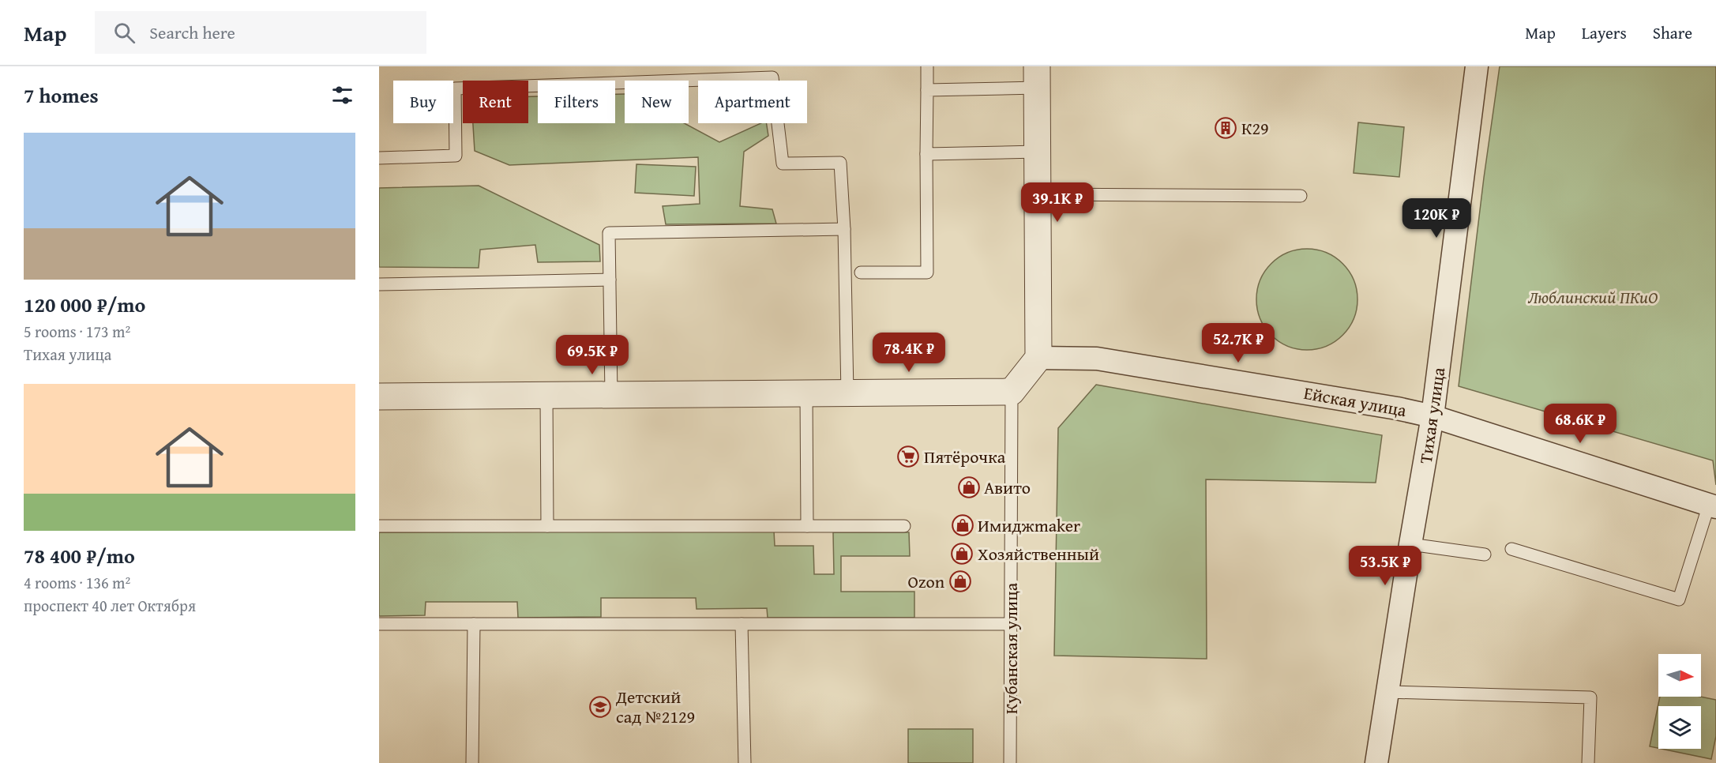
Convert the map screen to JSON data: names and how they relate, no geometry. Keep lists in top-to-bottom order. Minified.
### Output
{"streets":{"street":["Ейская улица","Тихая улица"],"lane":["Кубанская улица"]},"crossings":[["Ейская улица","Тихая улица"]],"parks":["Люблинский ПКиО"],"places":{"building":["К29"],"supermarket":["Пятёрочка"],"shop":["Авито","Имиджmaker","Хозяйственный","Ozon"],"school or university":["Детский сад №2129"]},"north":"right","page":{"header":"Map","search":"Search here","nav":["Map","Layers","Share"],"heading":"7 homes","chip":["Buy","Rent","Filters","New","Apartment"],"list":[{"name":"120 000 ₽/mo","note":"5 rooms · 173 m² · Тихая улица"},{"name":"78 400 ₽/mo","note":"4 rooms · 136 m² · проспект 40 лет Октября"}],"price":["39.1K ₽","120K ₽","52.7K ₽","78.4K ₽","69.5K ₽","68.6K ₽","53.5K ₽"]}}
